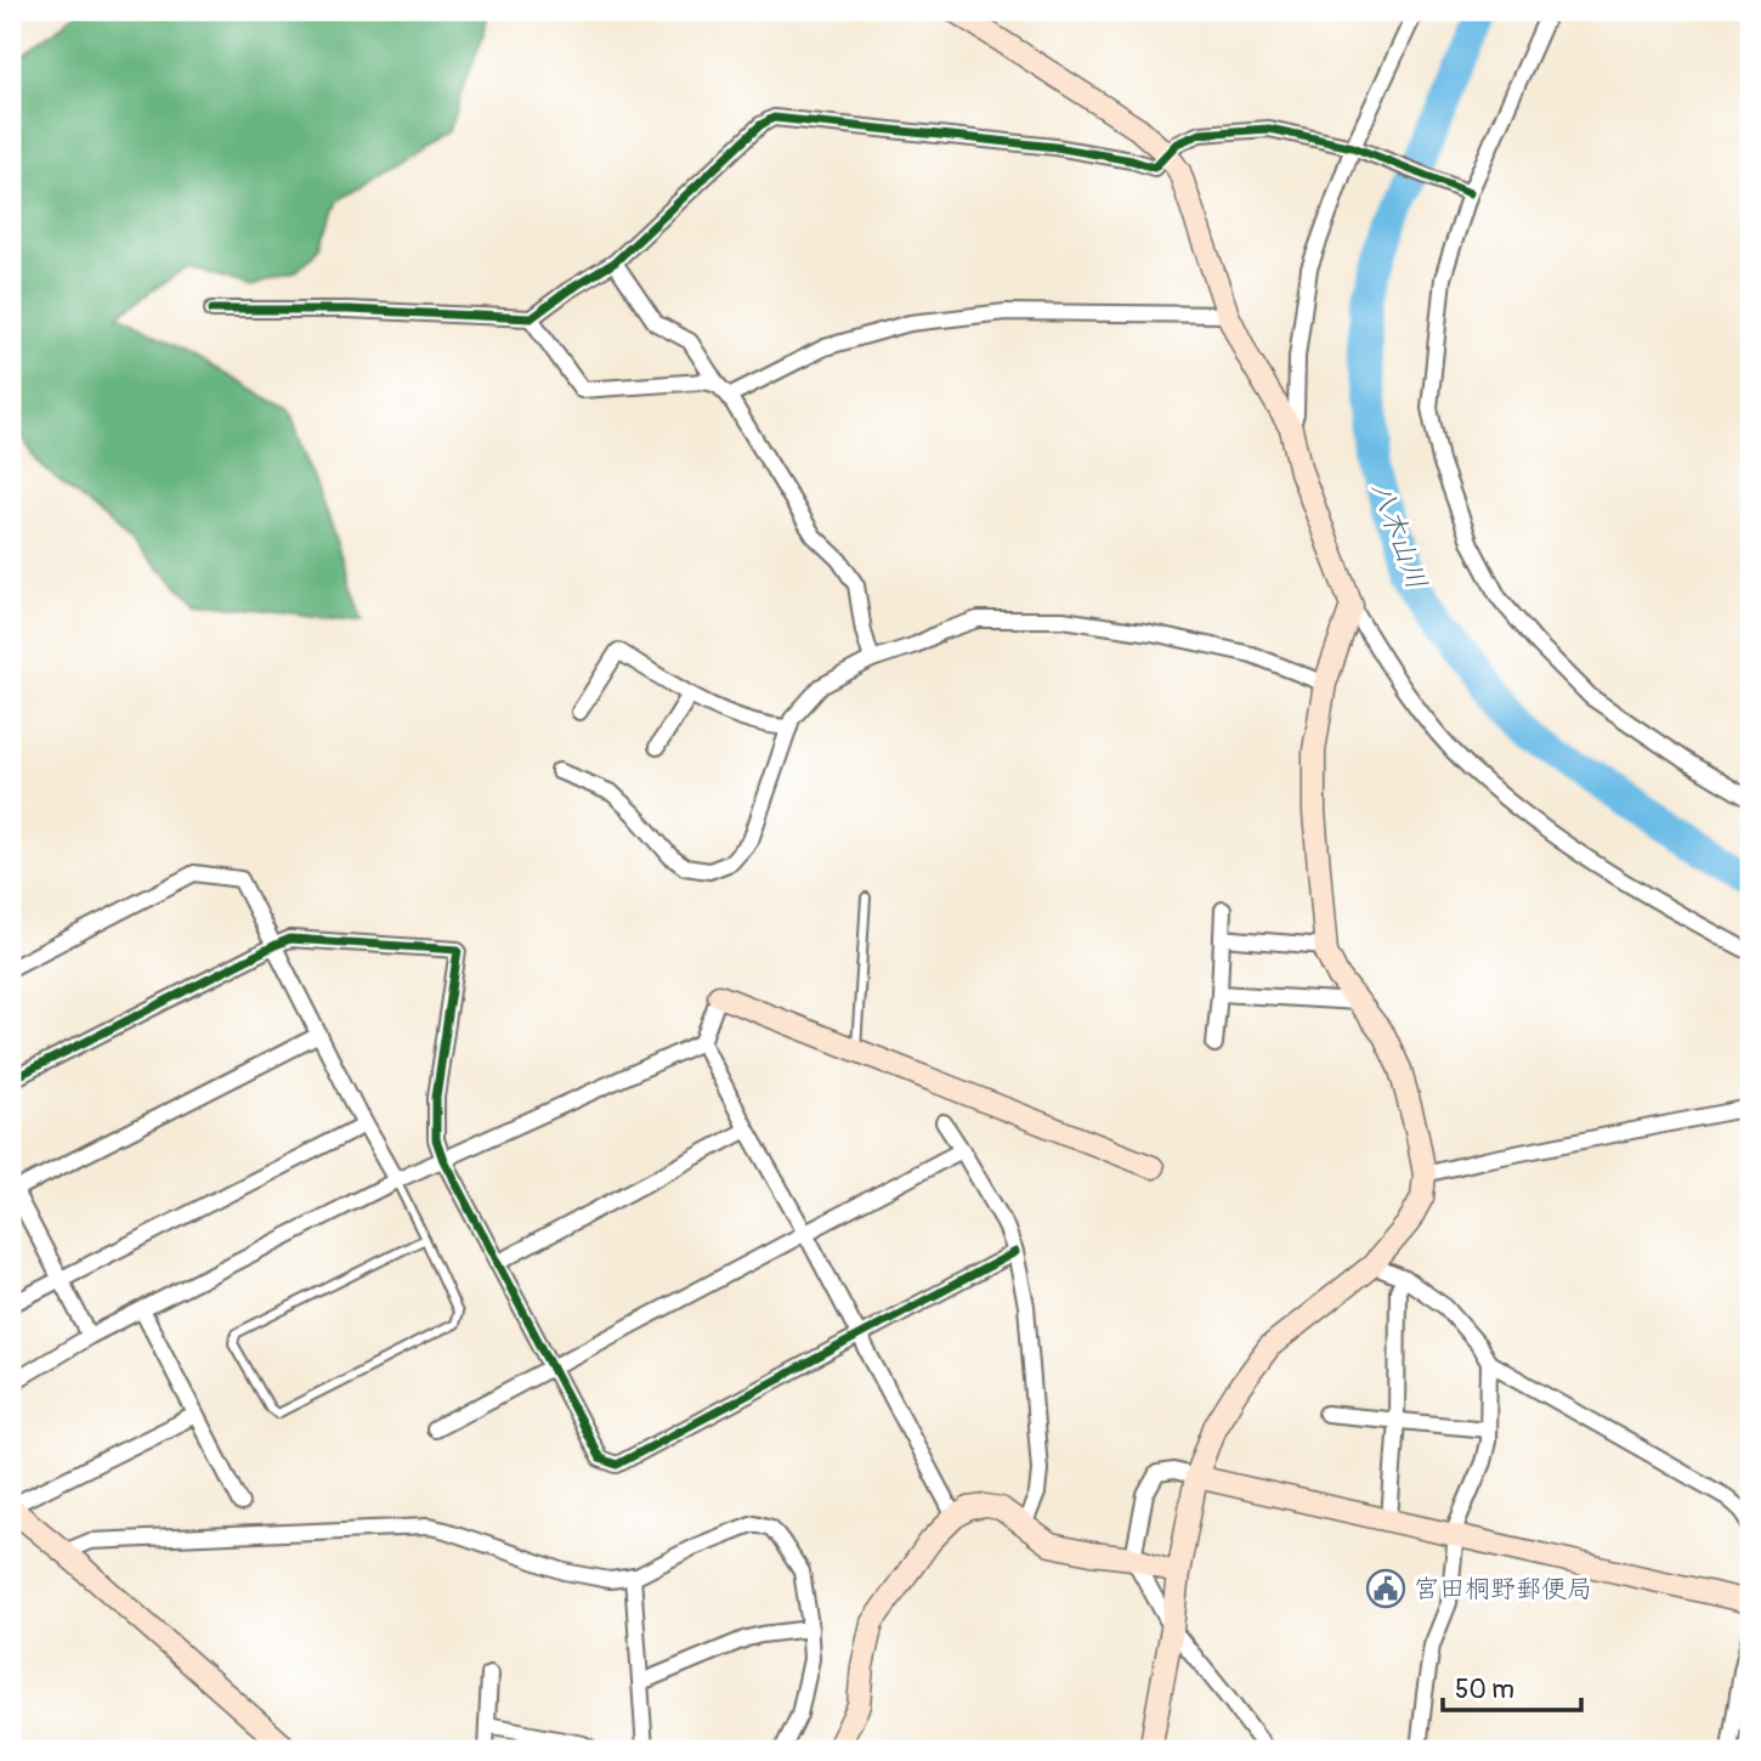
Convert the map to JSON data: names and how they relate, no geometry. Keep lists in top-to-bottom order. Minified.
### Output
{"water":["八木山川"],"places":{"public building":["宮田桐野郵便局"]},"scale_bar":"50 m"}
